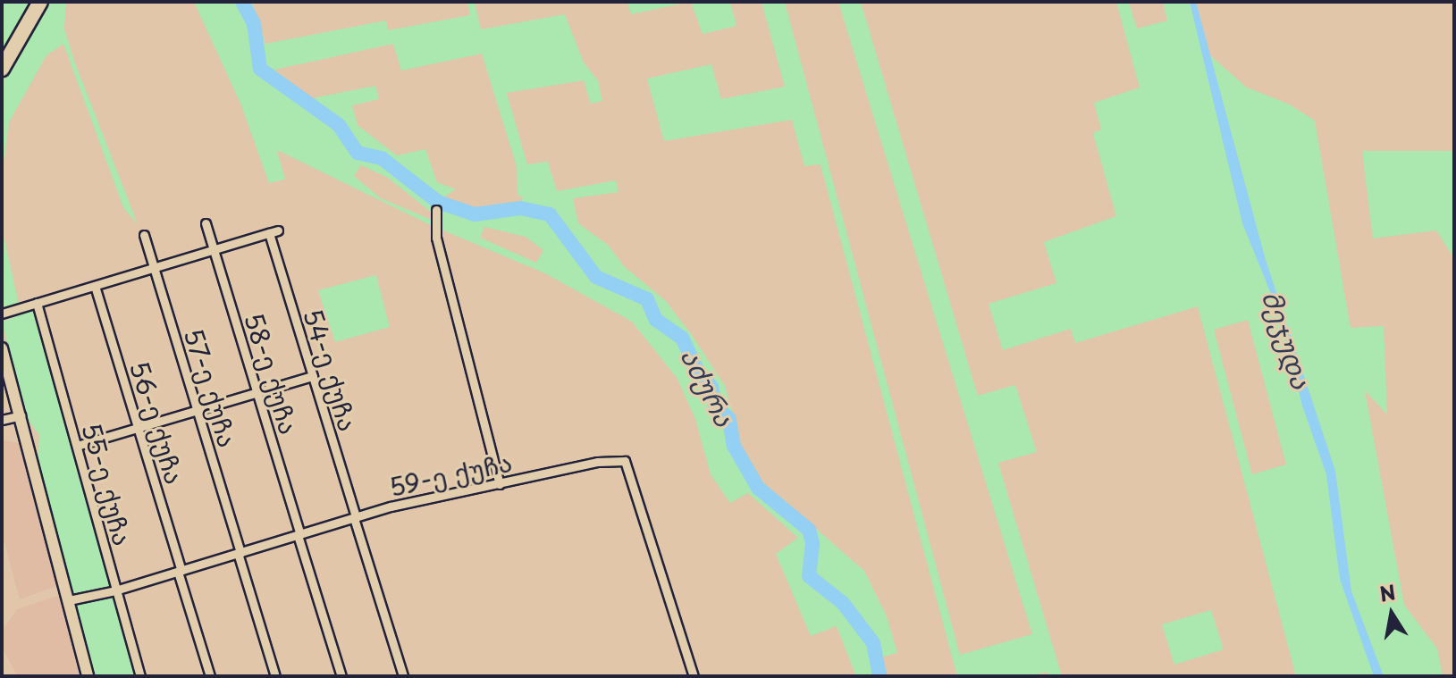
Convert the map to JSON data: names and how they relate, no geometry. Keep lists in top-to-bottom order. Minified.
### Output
{"streets":{"street":["54-ე ქუჩა","58-ე ქუჩა","57-ე ქუჩა","56-ე ქუჩა","59-ე ქუჩა","55-ე ქუჩა"]},"crossings":[["54-ე ქუჩა","58-ე ქუჩა"],["54-ე ქუჩა","57-ე ქუჩა"],["54-ე ქუჩა","56-ე ქუჩა"],["54-ე ქუჩა","59-ე ქუჩა"],["54-ე ქუჩა","55-ე ქუჩა"],["58-ე ქუჩა","59-ე ქუჩა"],["57-ე ქუჩა","59-ე ქუჩა"],["56-ე ქუჩა","59-ე ქუჩა"],["59-ე ქუჩა","55-ე ქუჩა"]],"water":["მეჯუდა","აძურა"],"north":"top"}
